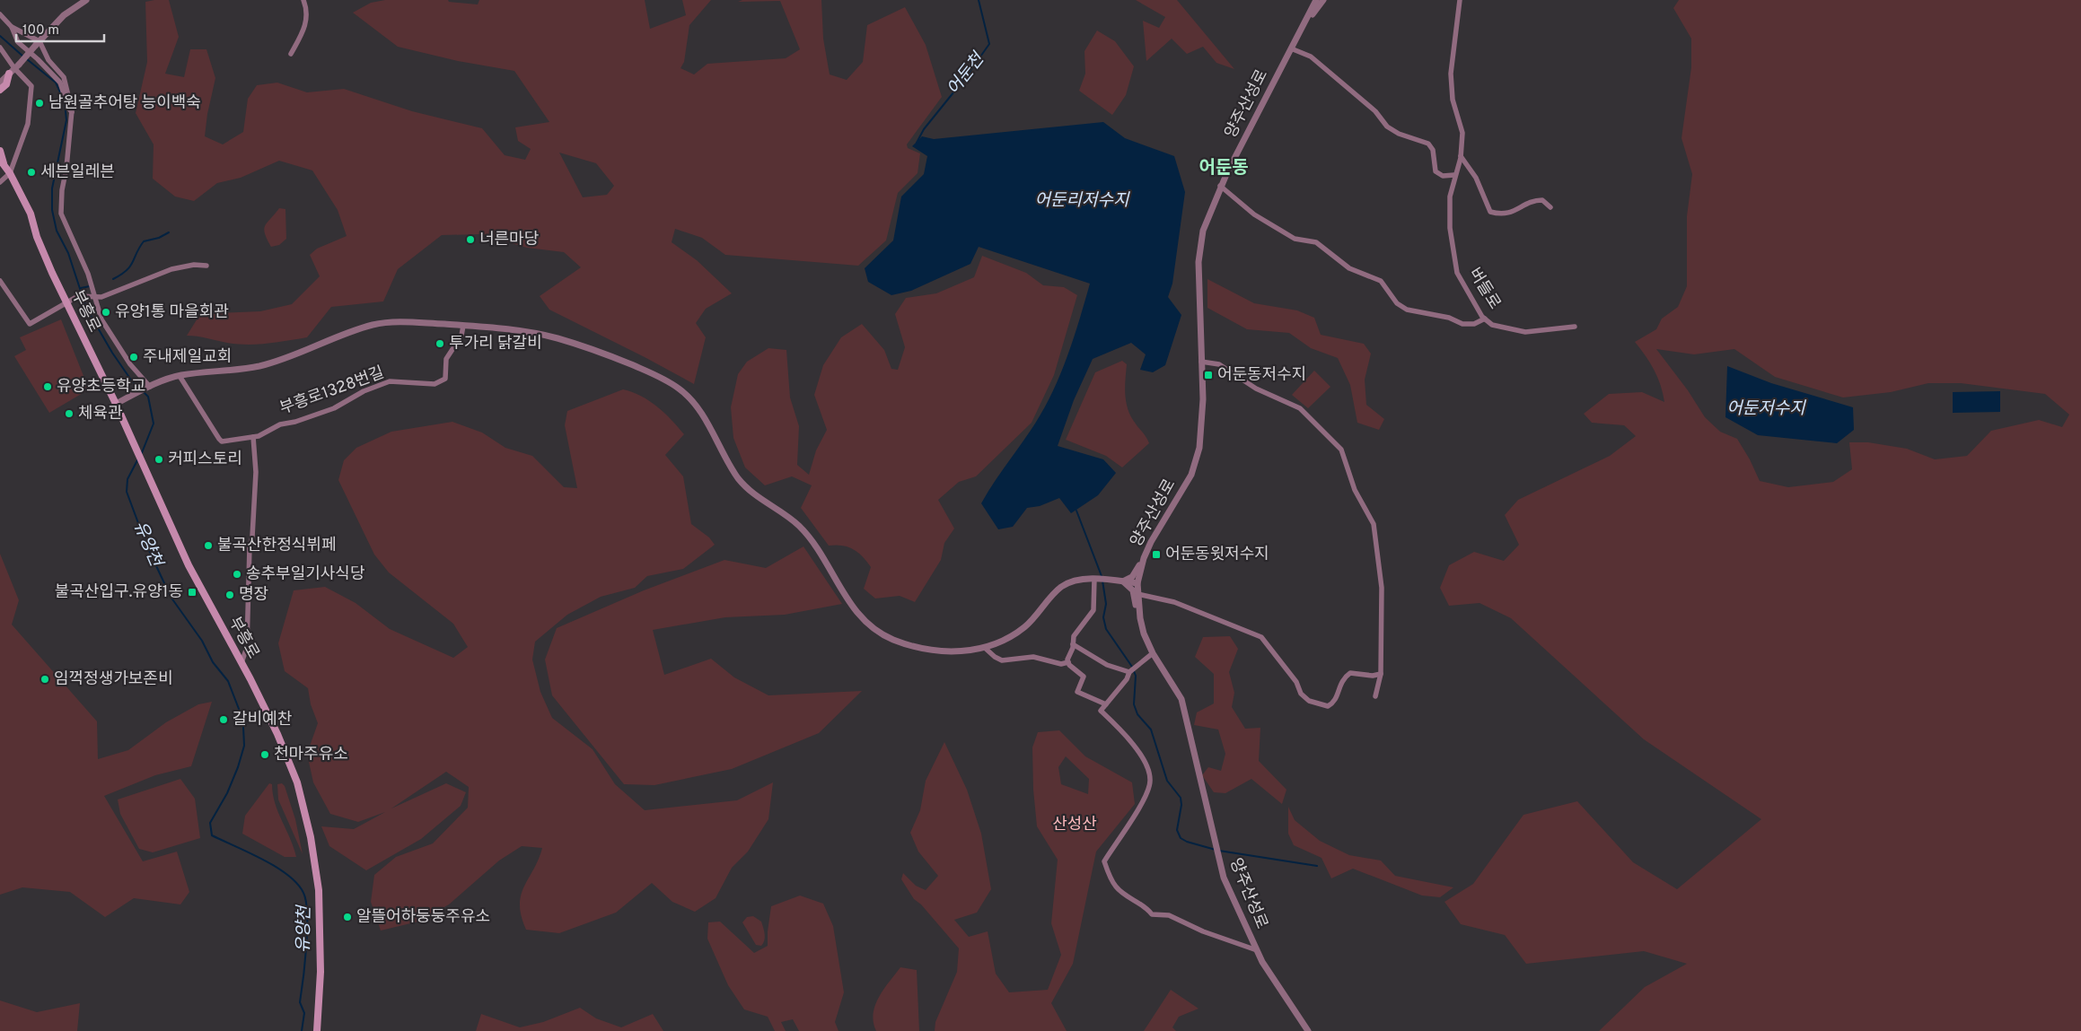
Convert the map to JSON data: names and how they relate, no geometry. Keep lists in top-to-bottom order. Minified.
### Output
{"streets":{"main road":["부흥로"],"street":["양주산성로","버들로","부흥로1328번길"]},"districts":["어둔동"],"water":["어둔천","어둔리저수지","어둔저수지","유양천"],"parks":["산성산"],"places":{"other":["남원골추어탕 능이백숙","세븐일레븐","너른마당","유양1통 마을회관","투가리 닭갈비","주내제일교회","유양초등학교","체육관","커피스토리","불곡산한정식뷔페","송추부일기사식당","명장","임꺽정생가보존비","갈비예찬","천마주유소","알뜰어하둥둥주유소"],"transit":["어둔동저수지","어둔동윗저수지","불곡산입구.유양1동"]},"scale_bar":"100 m"}
